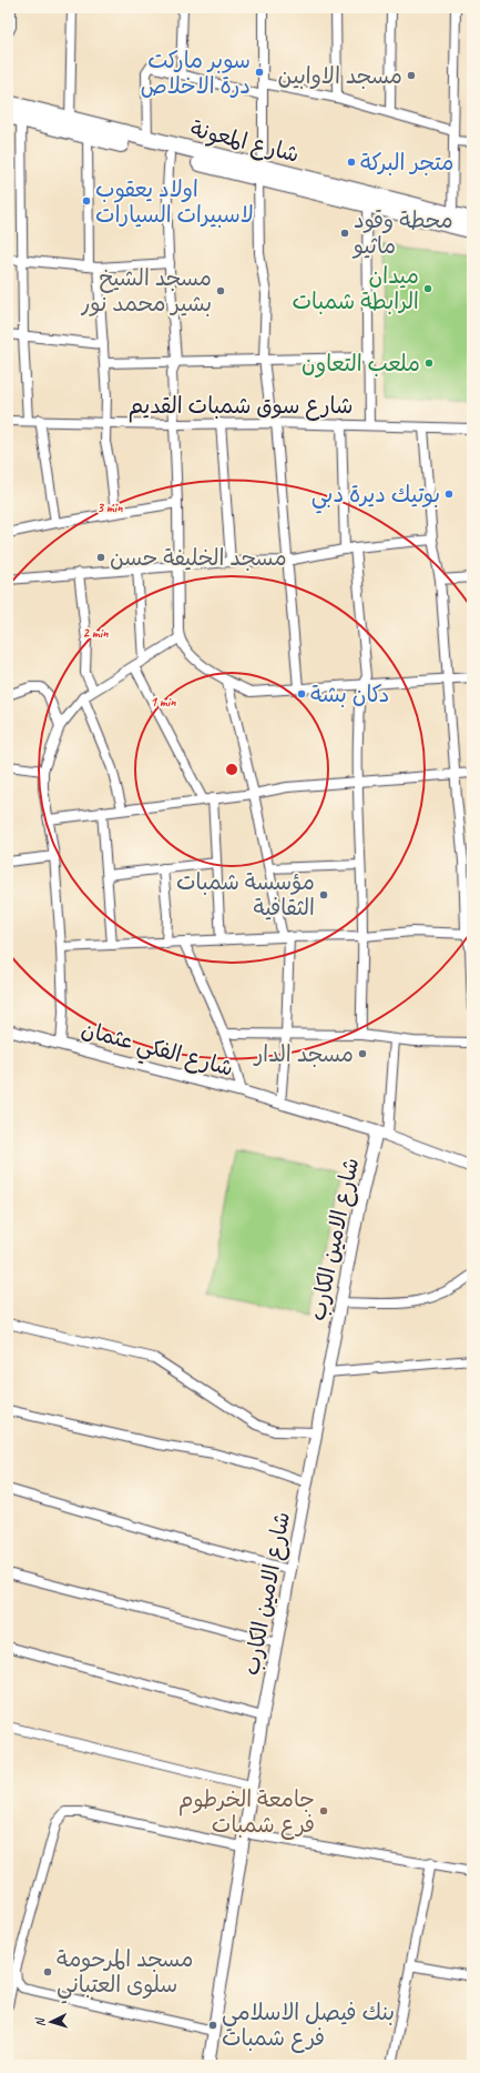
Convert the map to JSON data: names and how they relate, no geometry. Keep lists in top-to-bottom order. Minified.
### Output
{"streets":{"highway":["شارع المعونة"],"street":["شارع سوق شمبات القديم","شارع الفكي عثمان","شارع الامين الكارب"]},"crossings":[["شارع الفكي عثمان","شارع الامين الكارب"]],"places":["سوبر ماركت درة الاخلاص","مسجد الاوابين","متجر البركة","اولاد يعقوب لاسبيرات السيارات","محطة وقود ماثيو","ميدان الرابطة شمبات","مسجد الشيخ بشير محمد نور","ملعب التعاون","بوتيك ديرة دبي","مسجد الخليفة حسن","دكان بشة","مؤسسة شمبات الثقافية","مسجد الدار","جامعة الخرطوم فرع شمبات","مسجد المرحومة سلوى العتباني","بنك فيصل الاسلامي فرع شمبات"],"north":"left","rings":["3 min","2 min","1 min"]}
